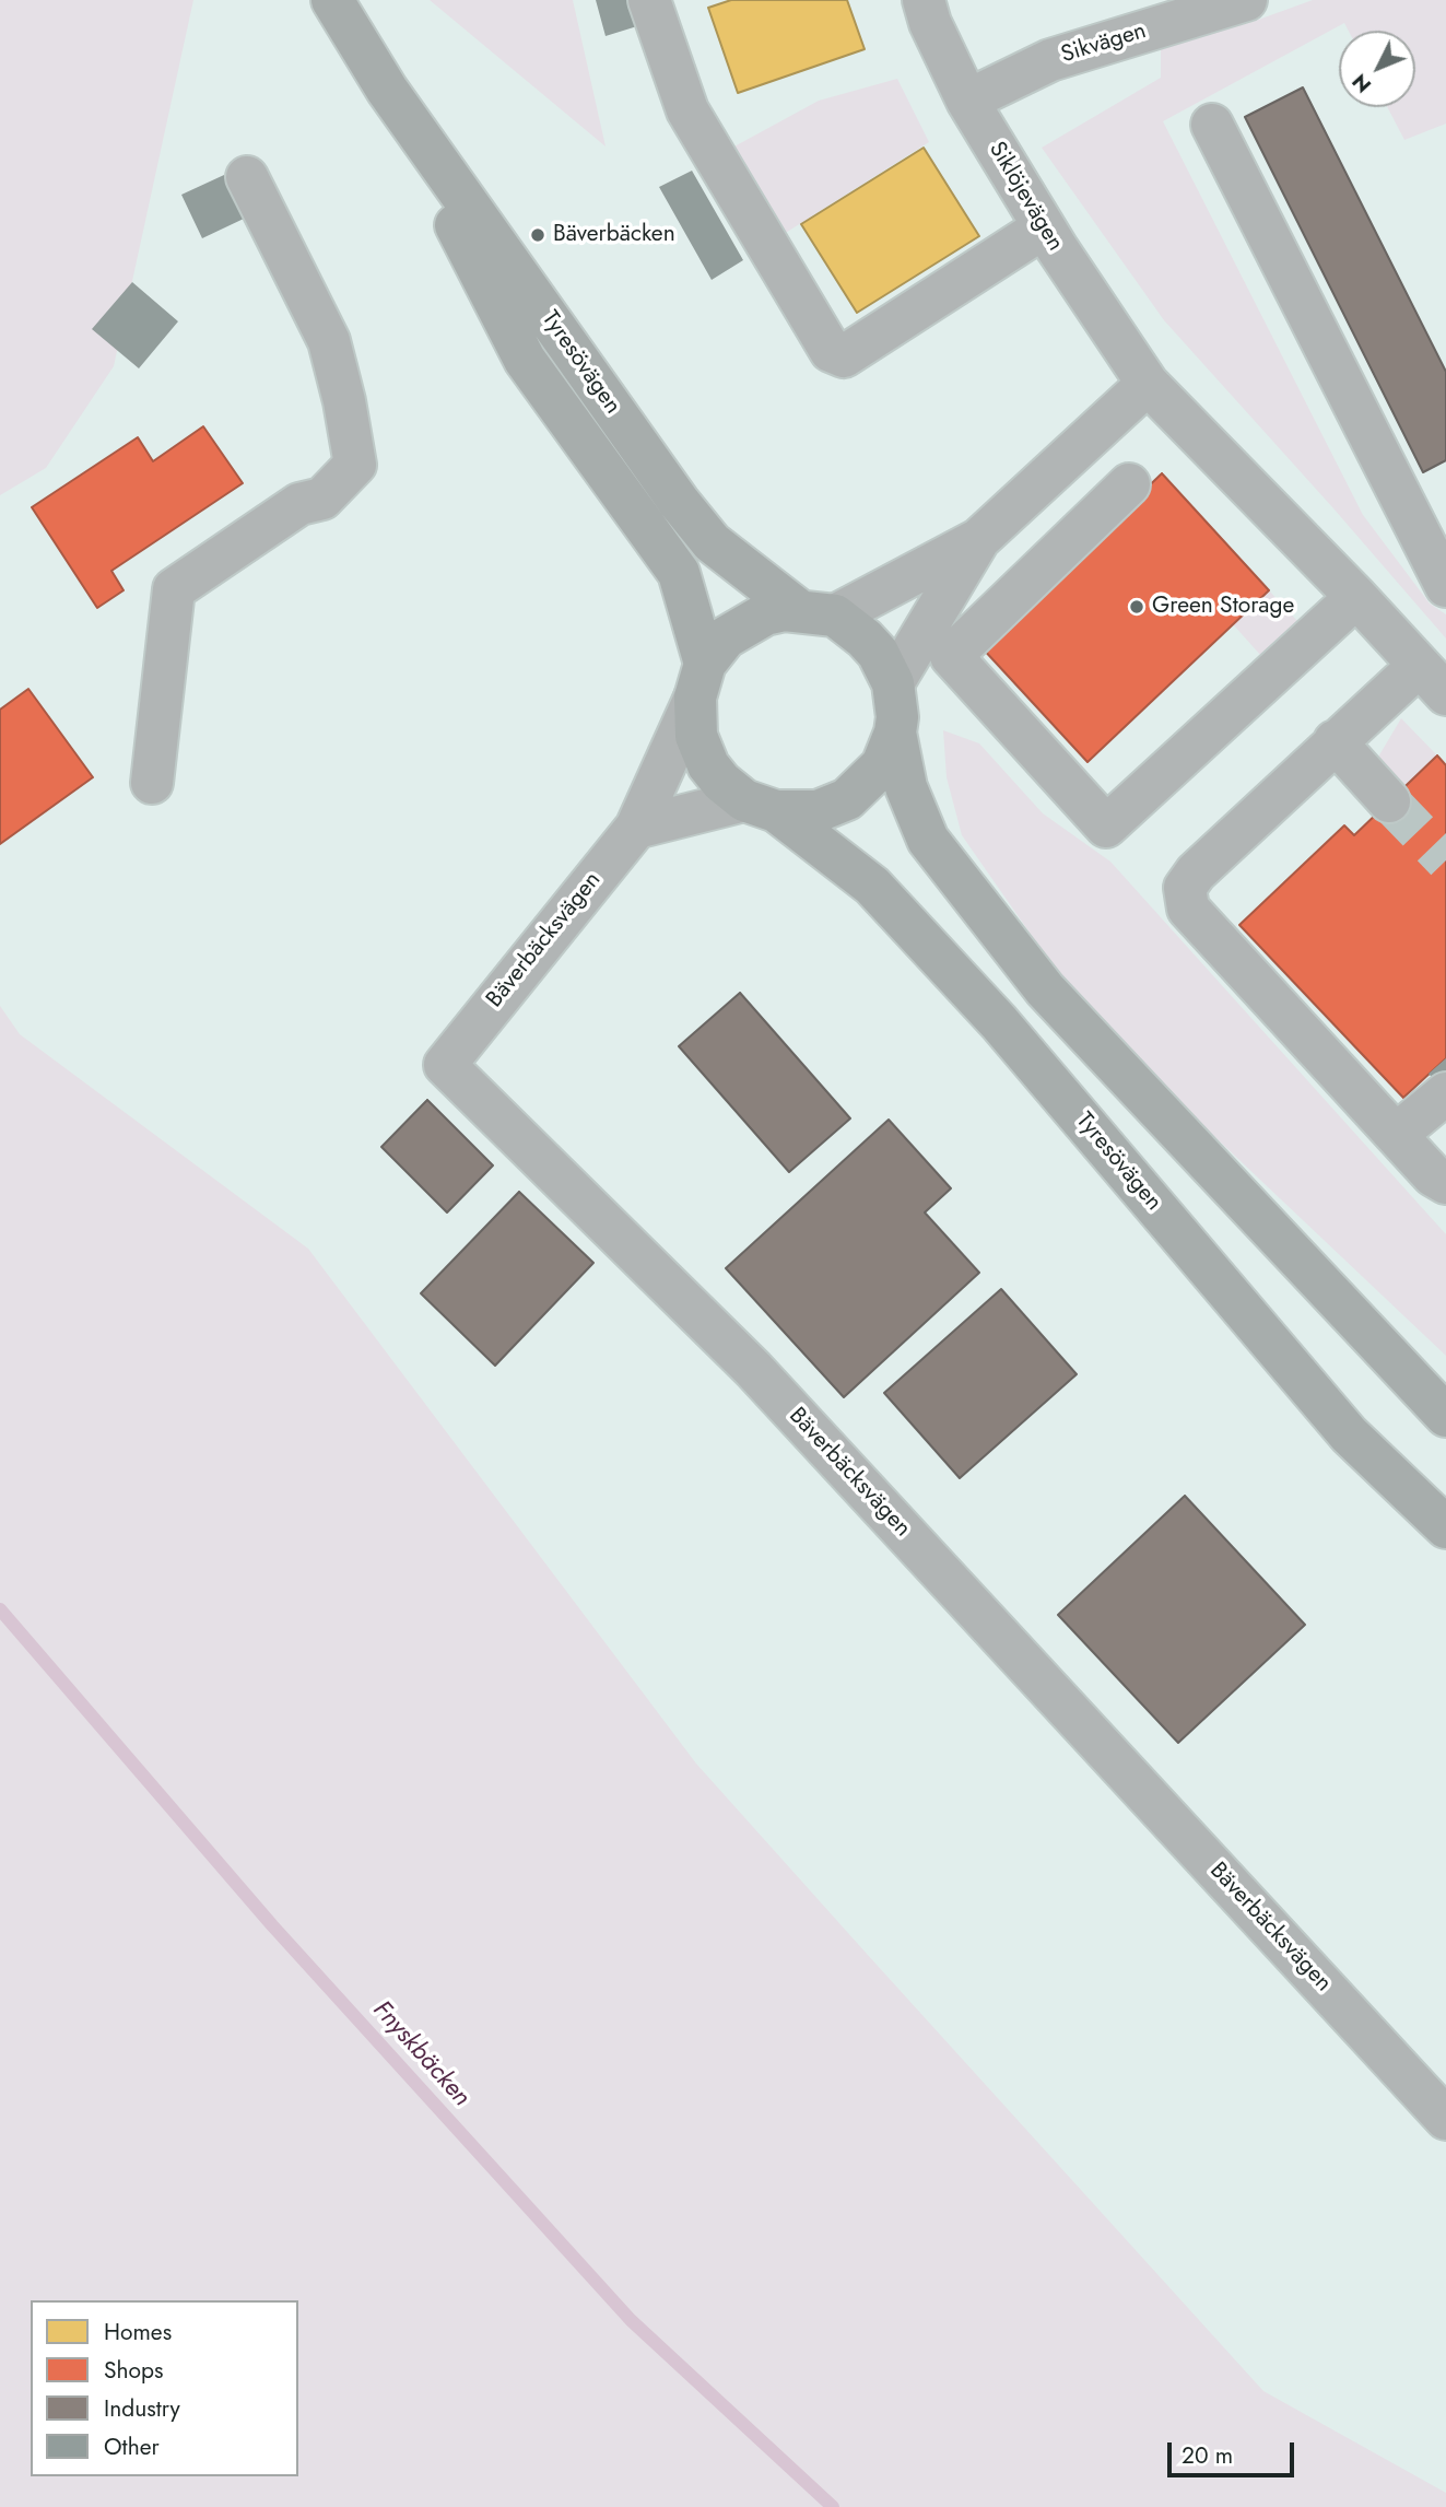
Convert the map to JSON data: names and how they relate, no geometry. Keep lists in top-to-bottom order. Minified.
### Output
{"streets":{"main road":["Tyresövägen"],"street":["Sikvägen","Siklöjevägen","Bäverbäcksvägen"]},"crossings":[["Sikvägen","Siklöjevägen"],["Tyresövägen","Bäverbäcksvägen"]],"water":["Fnyskbäcken"],"places":["Bäverbäcken","Green Storage"],"legend":["Homes","Shops","Industry","Other"],"scale_bar":"20 m","north":"bottom left"}
